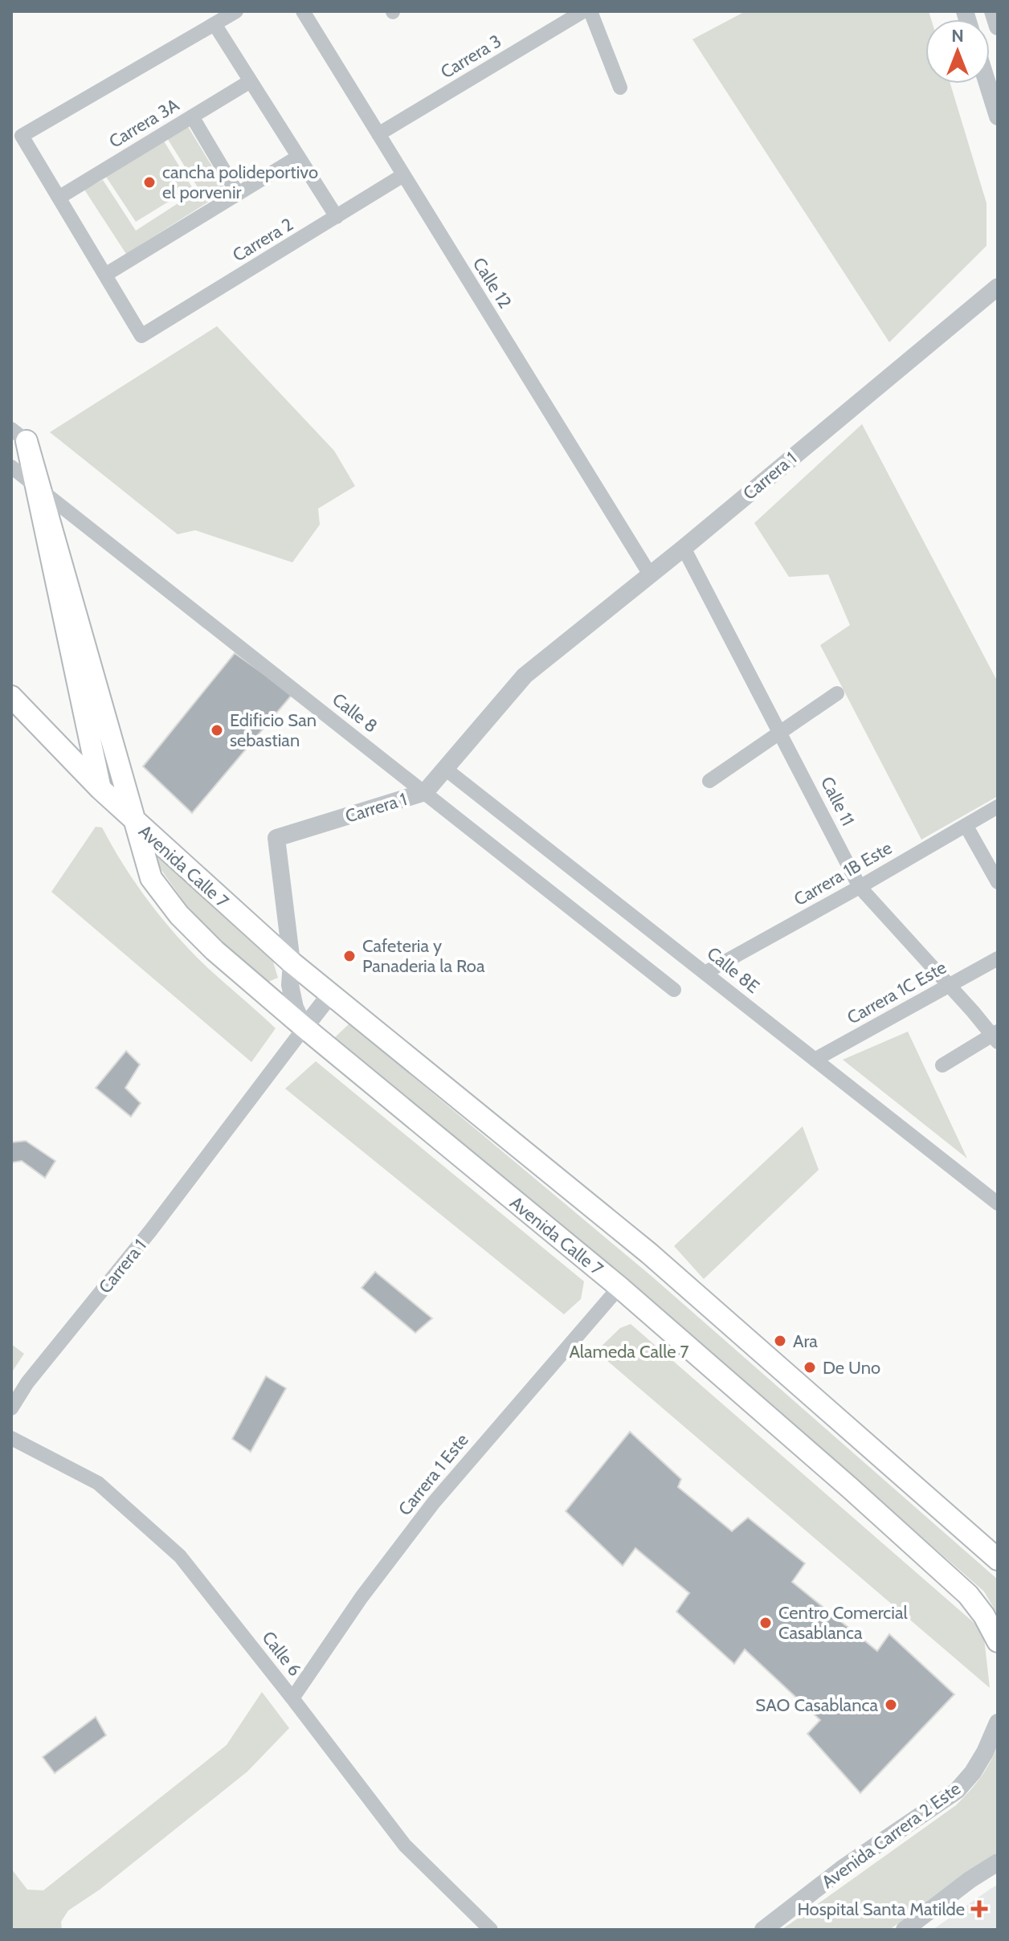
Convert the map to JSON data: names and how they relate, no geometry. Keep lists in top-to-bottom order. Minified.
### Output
{"streets":{"main road":["Avenida Calle 7"],"street":["Carrera 3","Carrera 3A","Carrera 2","Calle 12","Carrera 1","Calle 8","Calle 11","Carrera 1B Este","Calle 8E","Carrera 1C Este","Carrera 1 Este","Calle 6","Avenida Carrera 2 Este"]},"crossings":[["Carrera 3","Calle 12"],["Carrera 2","Calle 12"],["Calle 12","Carrera 1"],["Carrera 1","Calle 8"],["Carrera 1","Calle 11"],["Carrera 1","Avenida Calle 7"],["Carrera 1","Calle 8E"],["Calle 11","Carrera 1B Este"],["Calle 11","Carrera 1C Este"],["Avenida Calle 7","Carrera 1 Este"],["Carrera 1B Este","Calle 8E"],["Calle 8E","Carrera 1C Este"],["Carrera 1 Este","Calle 6"]],"parks":["Alameda Calle 7"],"places":{"other":["cancha polideportivo el porvenir","Edificio San sebastian","Cafeteria y Panaderia la Roa","Ara","De Uno","Centro Comercial Casablanca","SAO Casablanca"],"health":["Hospital Santa Matilde"]},"north":"top"}
